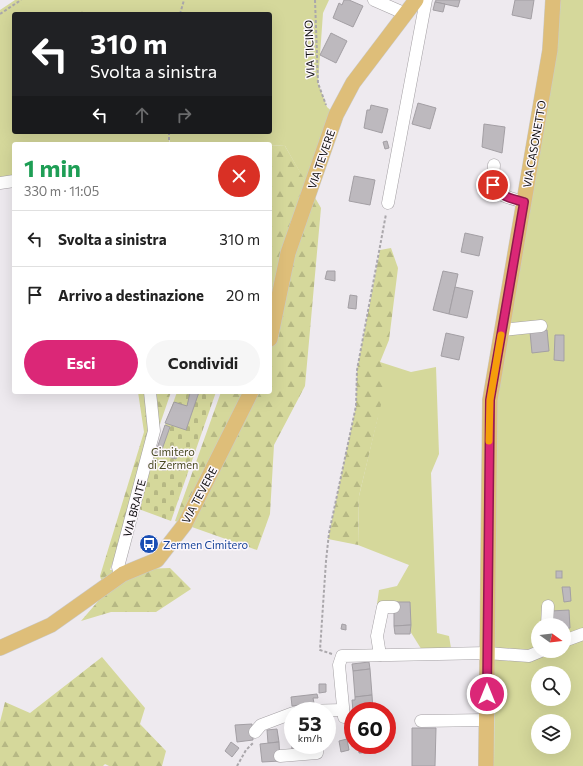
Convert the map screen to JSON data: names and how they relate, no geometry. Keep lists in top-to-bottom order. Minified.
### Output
{"streets":{"main road":["VIA CASONETTO","VIA TEVERE"],"street":["VIA BRAITE"],"path":["VIA TICINO"]},"crossings":[["VIA TICINO","VIA TEVERE"],["VIA TEVERE","VIA BRAITE"]],"parks":["Cimitero di Zermen"],"places":{"bus stop":["Zermen Cimitero"]},"north":"right","page":{"turn":["310 m","Svolta a sinistra"],"heading":["1 min","330 m · 11:05"],"list":[{"name":"Svolta a sinistra","value":"310 m"},{"name":"Arrivo a destinazione","value":"20 m"}],"buttons":["Esci","Condividi"],"speed":"53 km/h","limit":"60"}}
